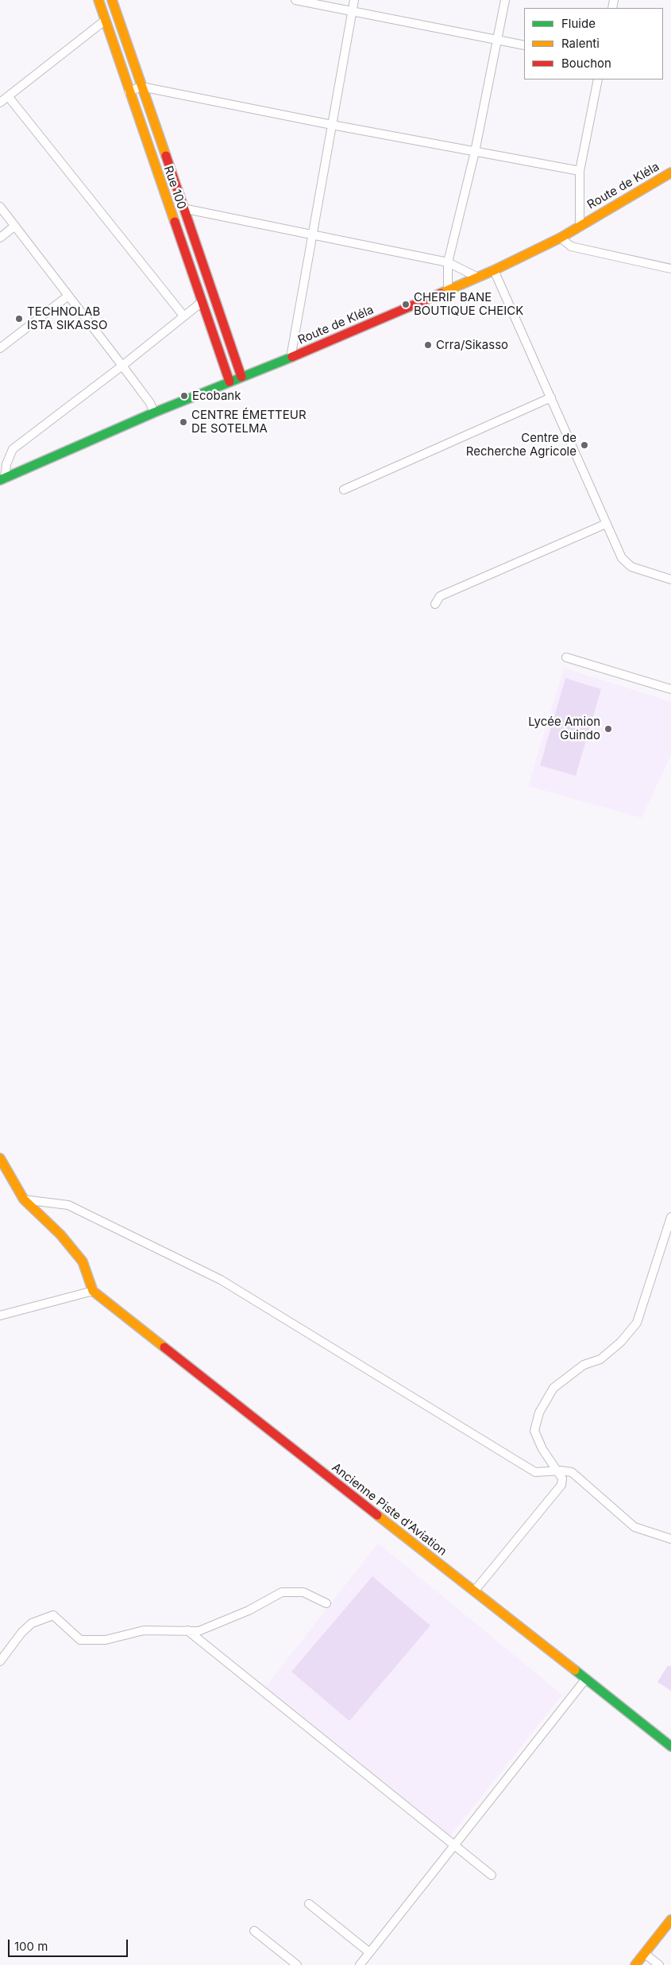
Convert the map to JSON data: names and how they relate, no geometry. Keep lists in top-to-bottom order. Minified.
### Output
{"streets":{"street":["Route de Kléla","Rue 100","Ancienne Piste d'Aviation"]},"crossings":[["Route de Kléla","Rue 100"]],"places":["CHERIF BANE BOUTIQUE CHEICK","TECHNOLAB ISTA SIKASSO","Crra/Sikasso","Ecobank","CENTRE ÉMETTEUR DE SOTELMA","Centre de Recherche Agricole","Lycée Amion Guindo"],"legend":["Fluide","Ralenti","Bouchon"],"scale_bar":"100 m"}
